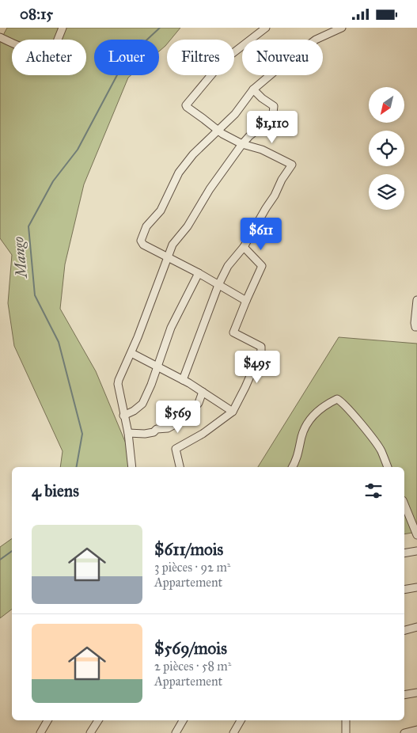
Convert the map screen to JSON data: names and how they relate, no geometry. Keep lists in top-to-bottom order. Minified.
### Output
{"water":["Mango"],"north":"bottom left","page":{"status":"08:15","chip":["Acheter","Louer","Filtres","Nouveau"],"price":["$1,110","$611","$495","$569"],"heading":"4 biens","list":[{"name":"$611/mois","note":"3 pièces · 92 m² · Appartement"},{"name":"$569/mois","note":"2 pièces · 58 m² · Appartement"}]}}
